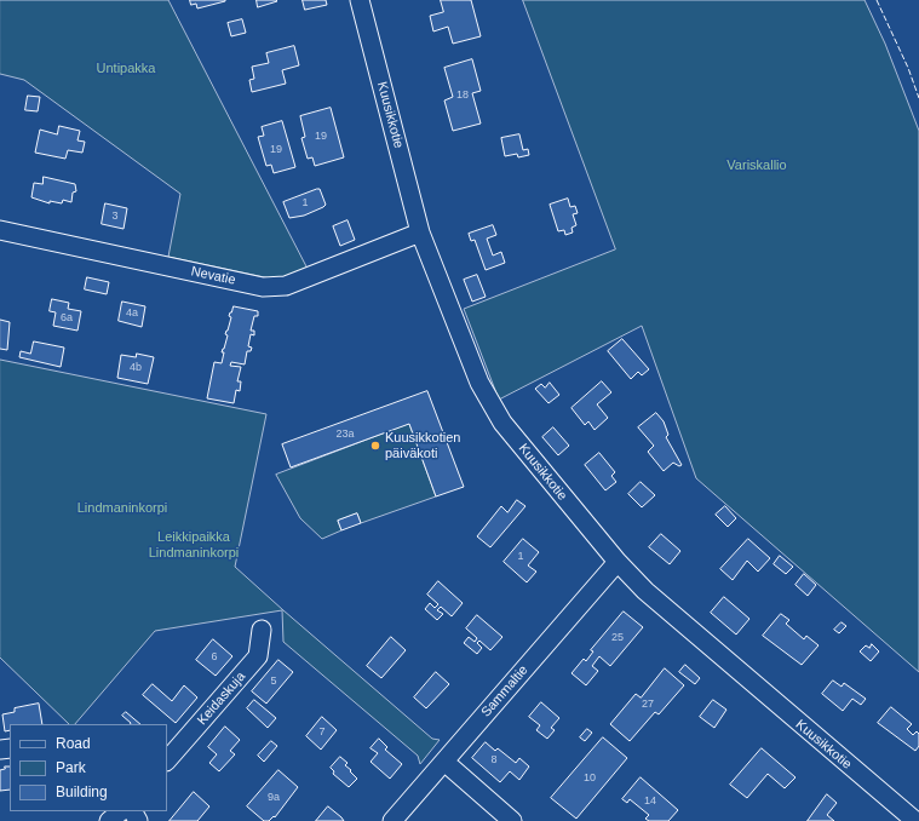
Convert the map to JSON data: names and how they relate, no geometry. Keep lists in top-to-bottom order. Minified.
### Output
{"streets":{"street":["Kuusikkotie","Nevatie","Sammaltie","Keidaskuja"]},"crossings":[["Kuusikkotie","Nevatie"],["Kuusikkotie","Sammaltie"]],"parks":["Untipakka","Variskallio","Lindmaninkorpi","Leikkipaikka Lindmaninkorpi"],"places":["Kuusikkotien päiväkoti"],"house_numbers":["18","19","19","1","3","4a","6a","4b","23a","1","25","6","5","27","7","8","10","9a","14"],"legend":["Road","Park","Building"]}
